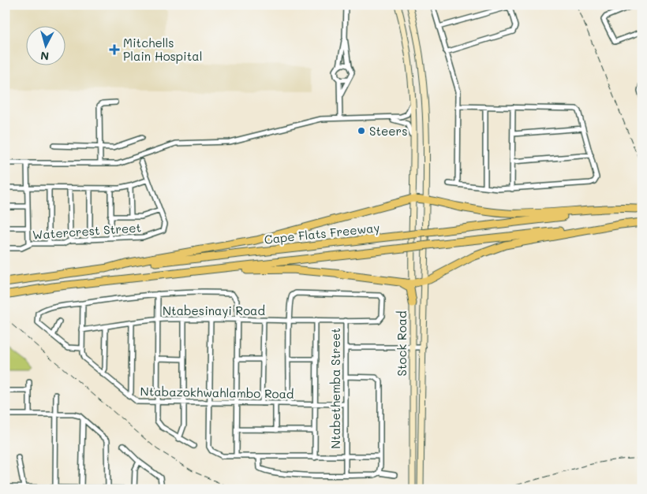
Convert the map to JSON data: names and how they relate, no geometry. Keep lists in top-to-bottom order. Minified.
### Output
{"streets":{"highway":["Cape Flats Freeway"],"main road":["Stock Road"],"street":["Watercrest Street","Ntabesinayi Road","Ntabethemba Street","Ntabazokhwahlambo Road"]},"crossings":[["Ntabesinayi Road","Ntabethemba Street"],["Ntabethemba Street","Ntabazokhwahlambo Road"]],"places":{"health":["Mitchells Plain Hospital"],"other":["Steers"]},"north":"bottom"}
